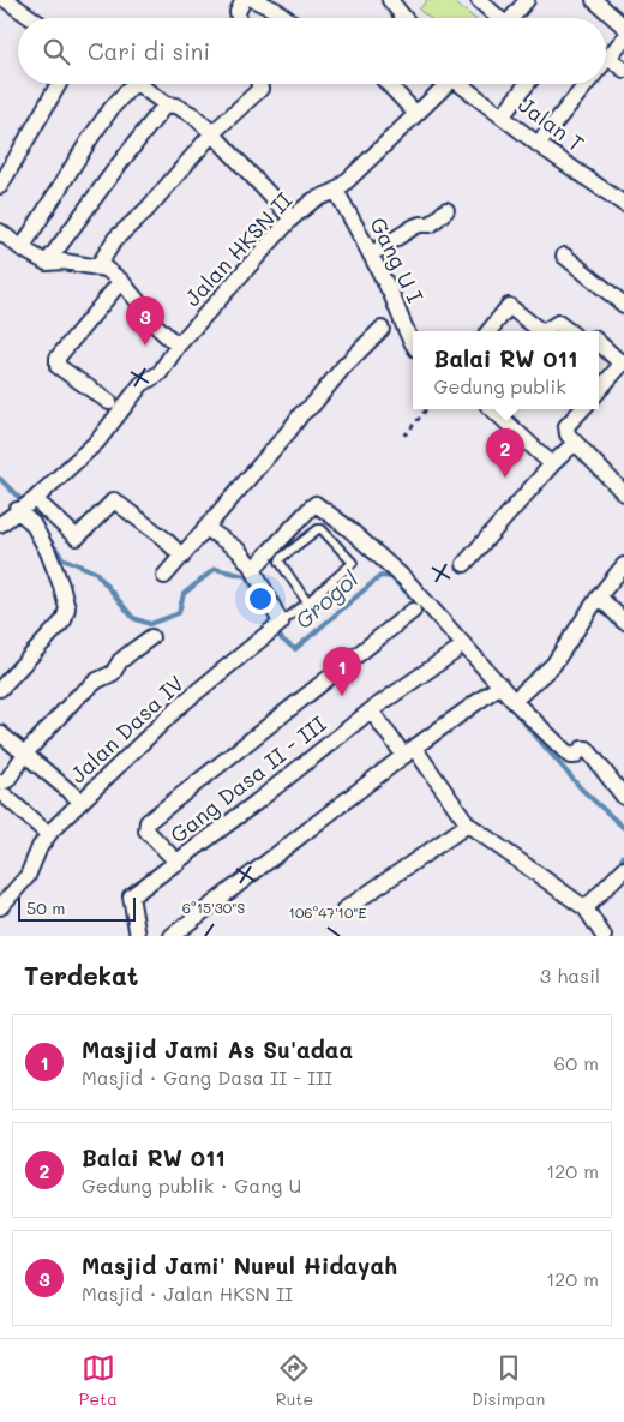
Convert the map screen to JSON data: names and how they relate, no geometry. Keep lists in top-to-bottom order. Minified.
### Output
{"streets":{"street":["Jalan T","Jalan HKSN II","Gang U I","Jalan Dasa IV","Gang Dasa II - III"]},"crossings":[["Jalan HKSN II","Gang U I"]],"water":["Grogol"],"scale_bar":"50 m","page":{"search":"Cari di sini","pins":["3","2","1"],"popup":["Balai RW 011","Gedung publik"],"scale":"50 m","heading":["Terdekat","3 hasil"],"list":[{"mark":"1","name":"Masjid Jami As Su'adaa","note":"Masjid · Gang Dasa II - III","value":"60 m"},{"mark":"2","name":"Balai RW 011","note":"Gedung publik · Gang U","value":"120 m"},{"mark":"3","name":"Masjid Jami' Nurul Hidayah","note":"Masjid · Jalan HKSN II","value":"120 m"}],"nav":["Peta","Rute","Disimpan"]},"coordinates":["6°15'30\"S","106°47'10\"E"]}
